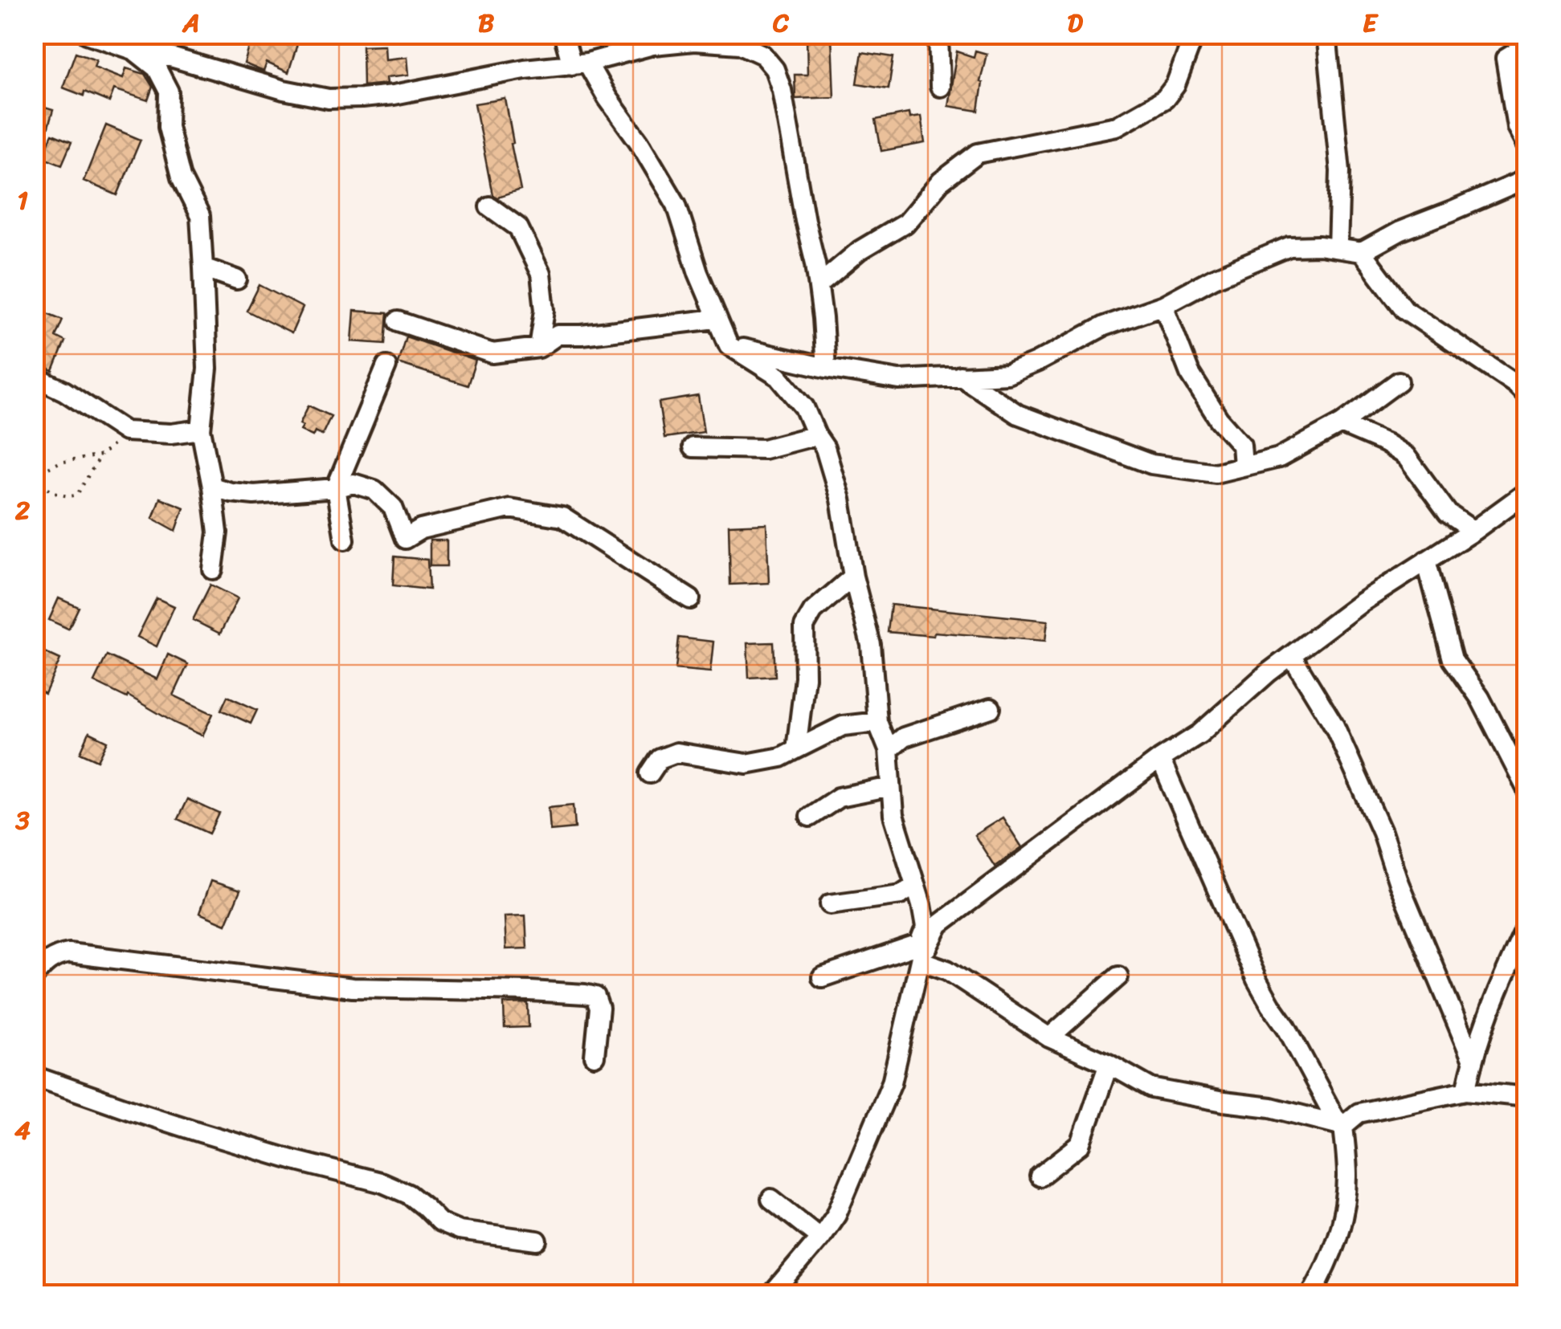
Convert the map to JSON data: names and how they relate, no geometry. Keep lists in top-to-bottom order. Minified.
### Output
{"grid":{"columns":["A","B","C","D","E"],"rows":["1","2","3","4"]}}
